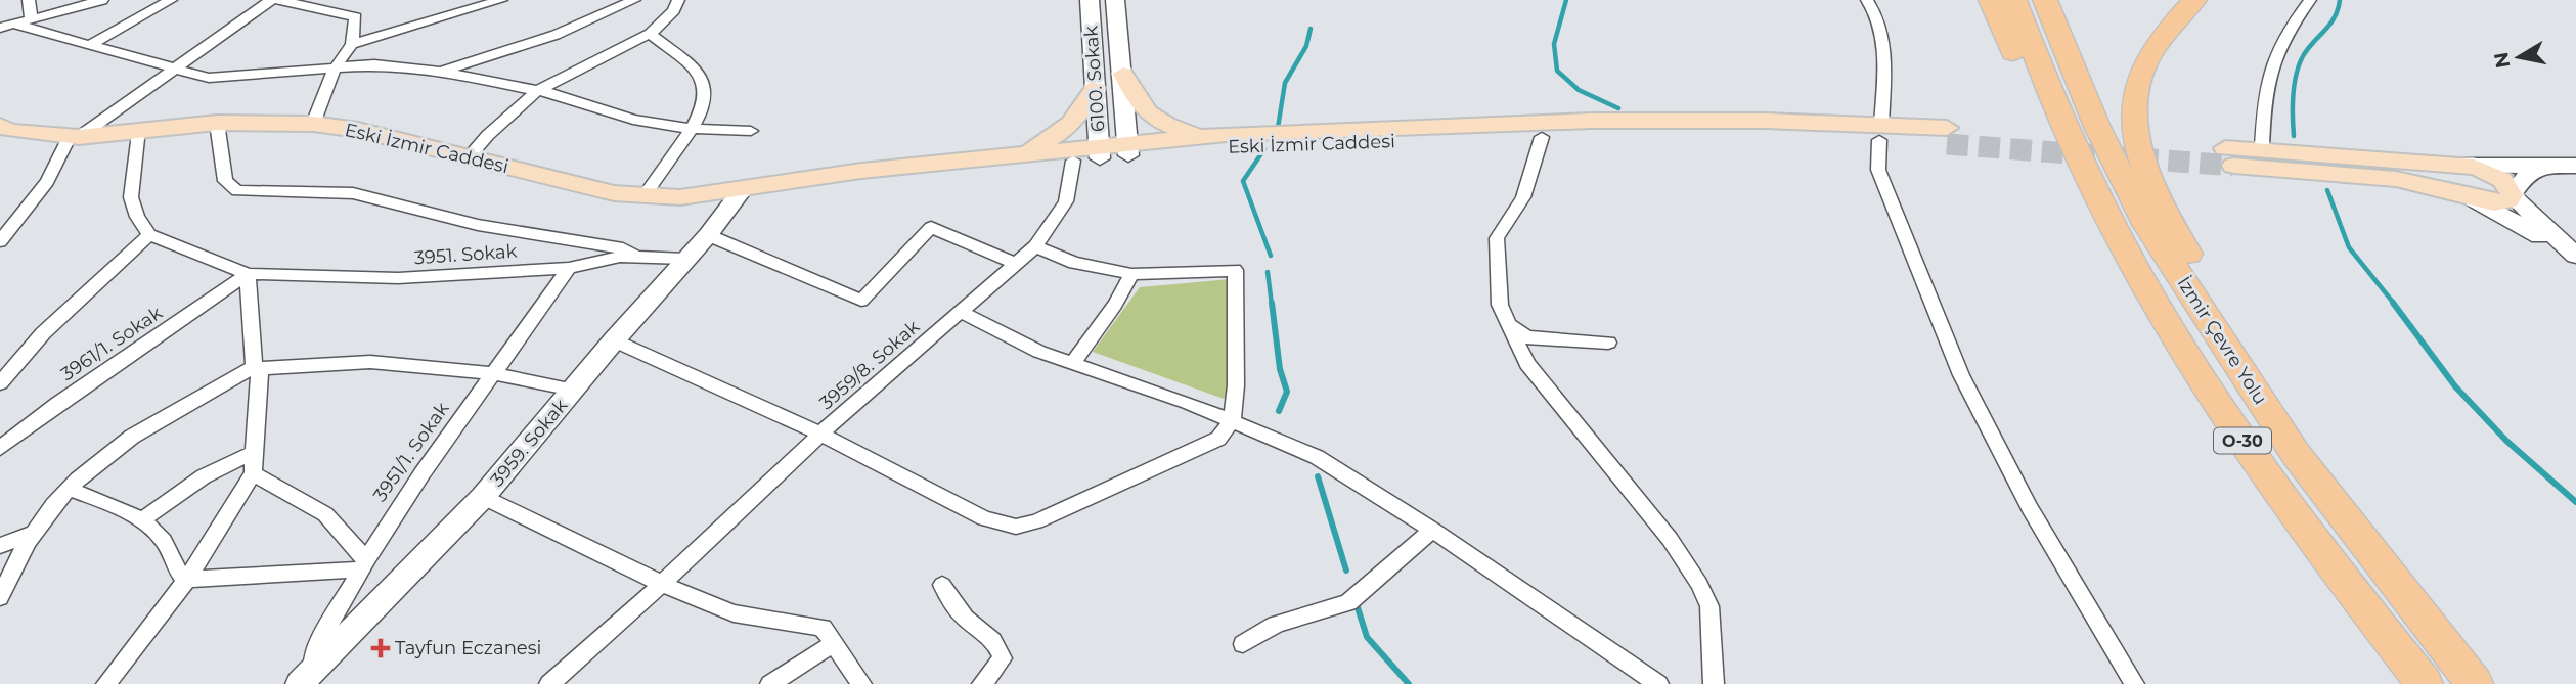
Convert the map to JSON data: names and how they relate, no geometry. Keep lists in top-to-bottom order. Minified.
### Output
{"streets":{"highway":["İzmir Çevre Yolu","O-30"],"main road":["Eski İzmir Caddesi"],"street":["6100. Sokak","3951. Sokak","3961/1. Sokak","3959/8. Sokak","3959. Sokak","3951/1. Sokak"]},"crossings":[["6100. Sokak","Eski İzmir Caddesi"],["Eski İzmir Caddesi","3959/8. Sokak"],["Eski İzmir Caddesi","3959. Sokak"],["3951. Sokak","3961/1. Sokak"],["3951. Sokak","3959. Sokak"],["3951. Sokak","3951/1. Sokak"],["3959. Sokak","3951/1. Sokak"]],"places":{"health":["Tayfun Eczanesi"]},"north":"left"}
